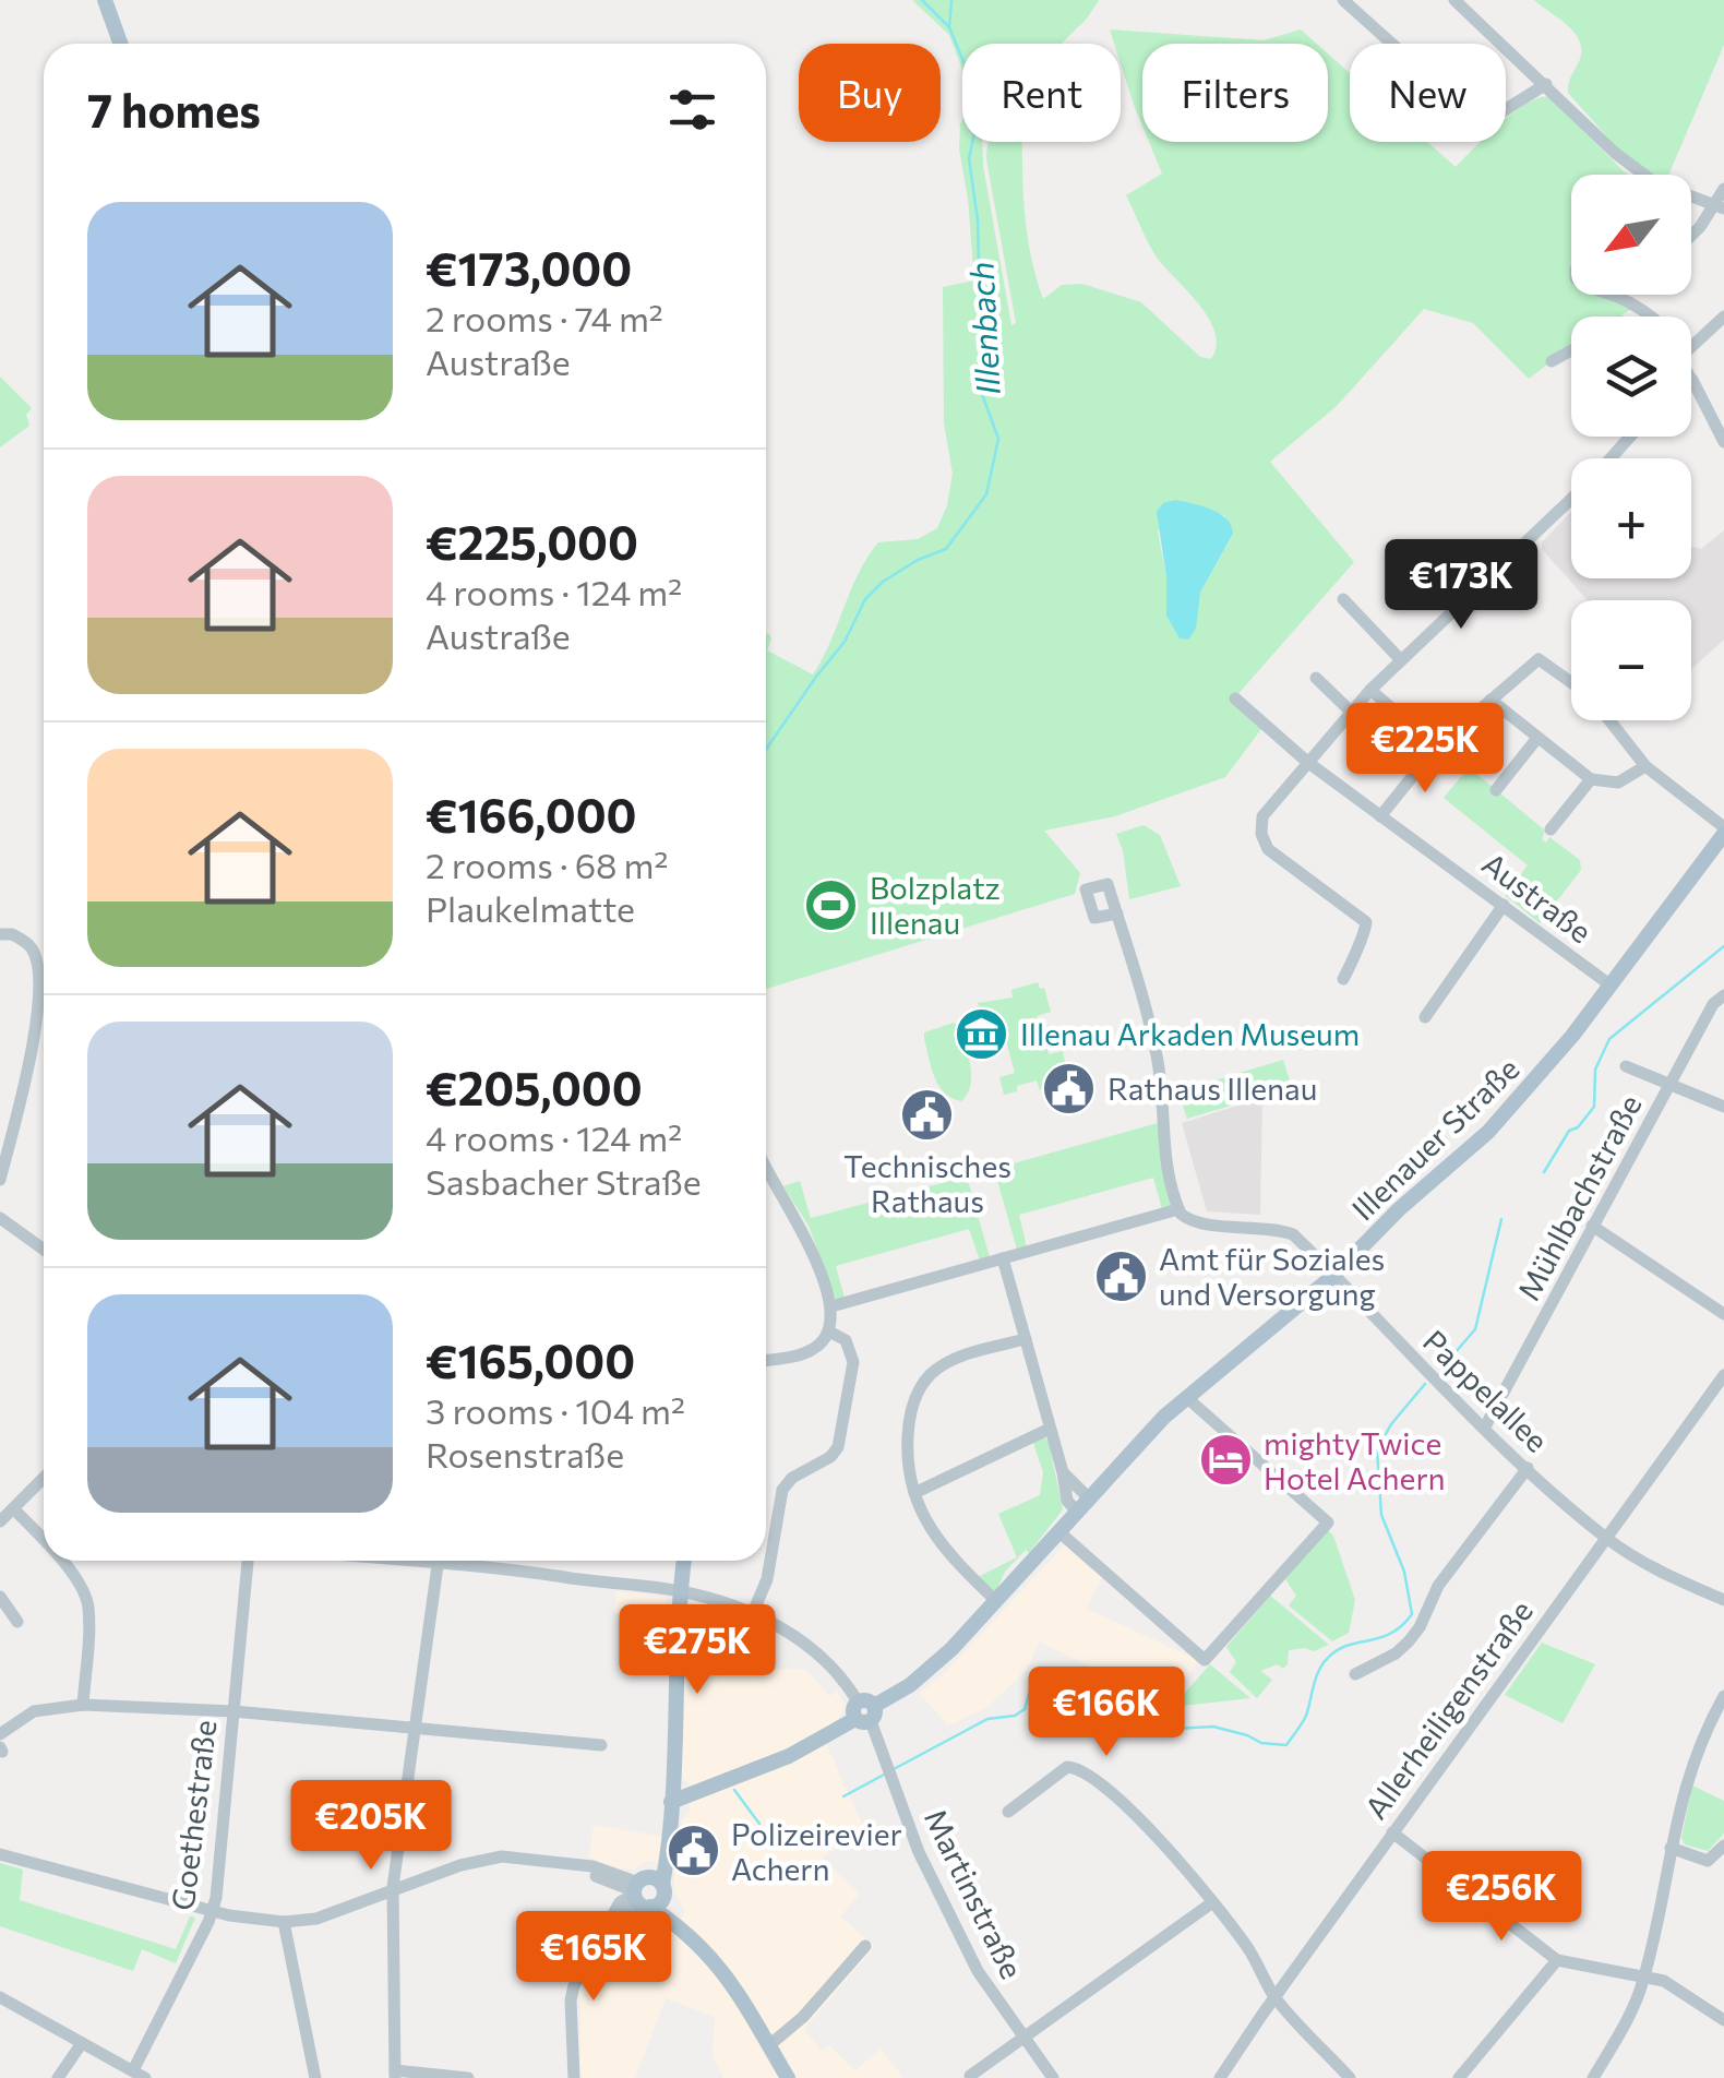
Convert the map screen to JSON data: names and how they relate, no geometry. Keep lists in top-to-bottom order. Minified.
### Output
{"streets":{"main road":["Illenauer Straße"],"street":["Austraße","Mühlbachstraße","Pappelallee","Allerheiligenstraße","Goethestraße","Martinstraße"]},"crossings":[["Austraße","Illenauer Straße"],["Illenauer Straße","Pappelallee"],["Illenauer Straße","Martinstraße"],["Mühlbachstraße","Pappelallee"],["Pappelallee","Allerheiligenstraße"]],"water":["Illenbach"],"places":{"sports":["Bolzplatz Illenau"],"museum":["Illenau Arkaden Museum"],"public building":["Rathaus Illenau","Technisches Rathaus","Amt für Soziales und Versorgung","Polizeirevier Achern"],"hotel":["mightyTwice Hotel Achern"]},"north":"bottom left","page":{"chip":["Buy","Rent","Filters","New"],"heading":"7 homes","map_buttons":["+","−"],"list":[{"name":"€173,000","note":"2 rooms · 74 m² · Austraße"},{"name":"€225,000","note":"4 rooms · 124 m² · Austraße"},{"name":"€166,000","note":"2 rooms · 68 m² · Plaukelmatte"},{"name":"€205,000","note":"4 rooms · 124 m² · Sasbacher Straße"},{"name":"€165,000","note":"3 rooms · 104 m² · Rosenstraße"}],"price":["€173K","€225K","€275K","€166K","€205K","€256K","€165K"]}}
